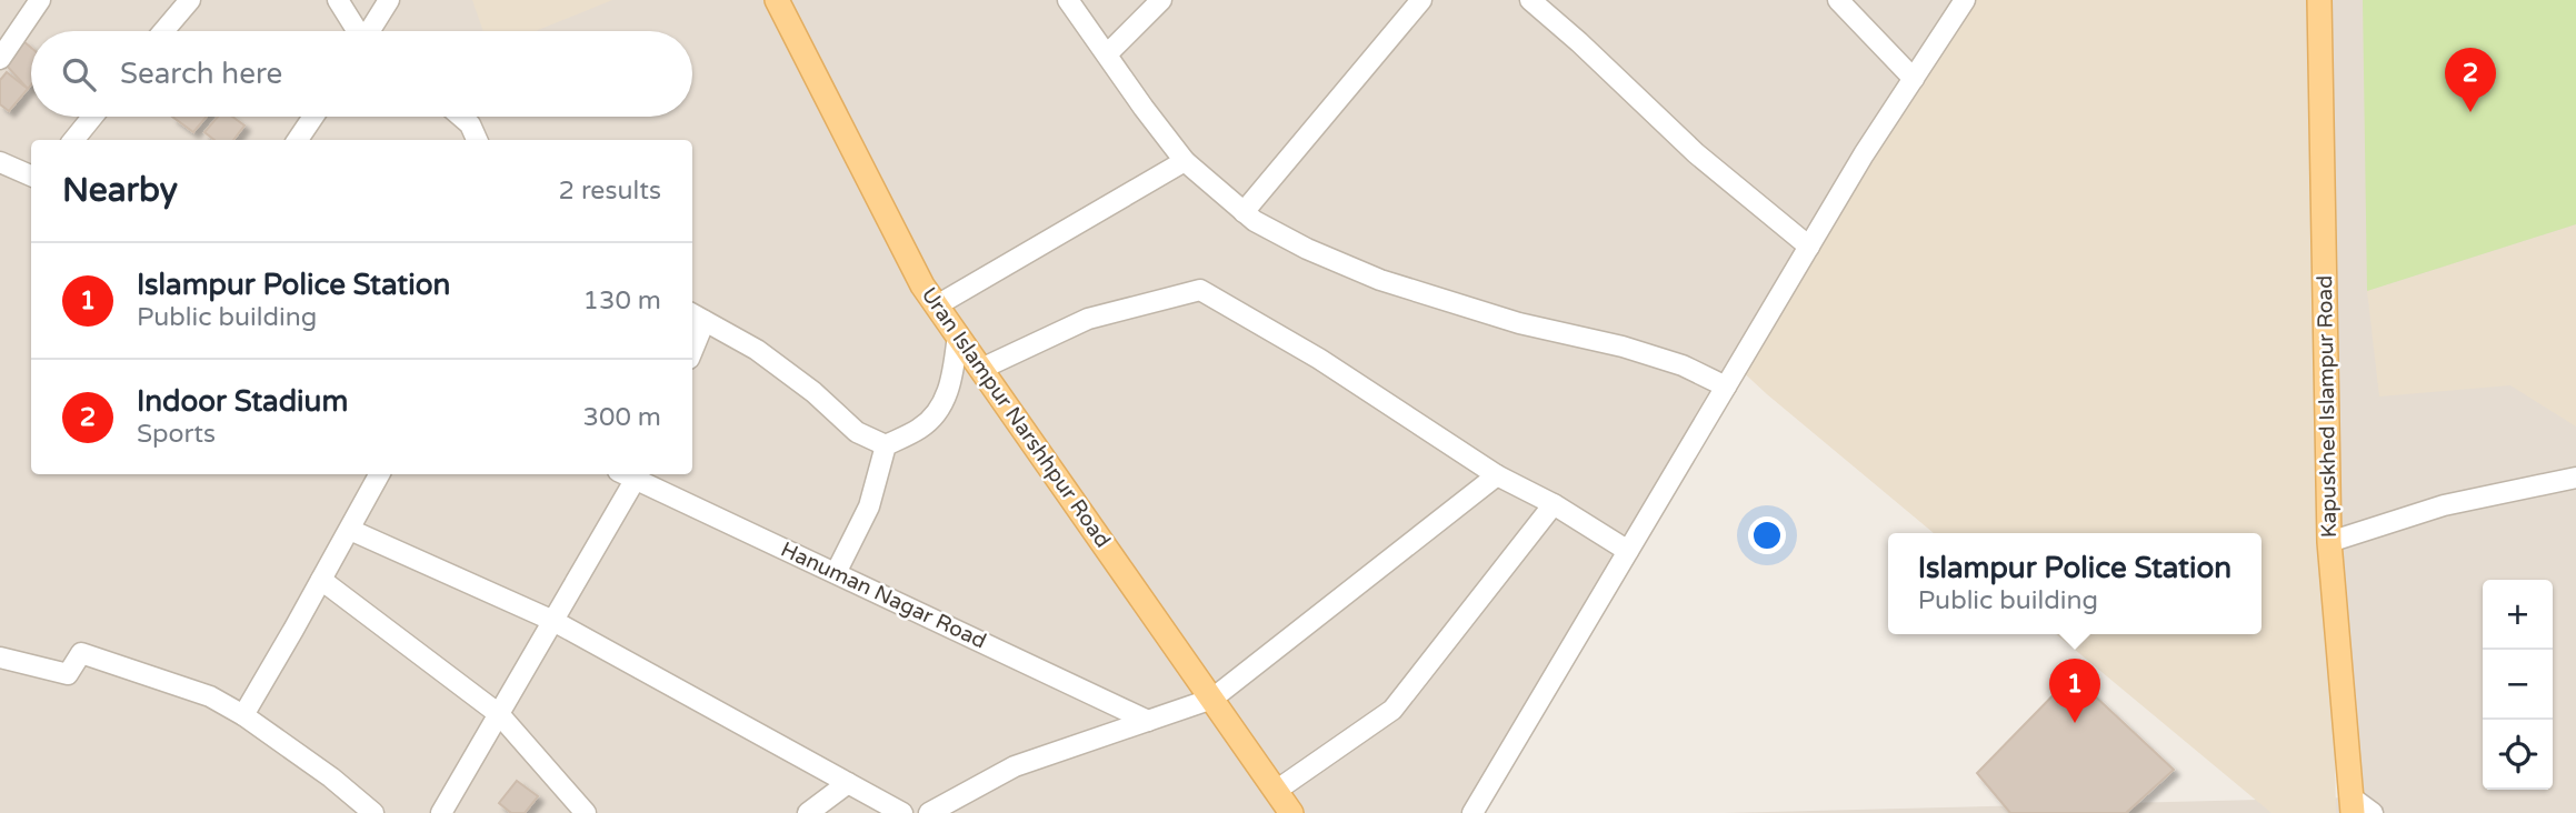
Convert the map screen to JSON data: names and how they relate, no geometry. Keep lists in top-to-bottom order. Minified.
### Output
{"streets":{"main road":["Kapuskhed Islampur Road","Uran Islampur Narshhpur Road"],"street":["Hanuman Nagar Road"]},"page":{"search":"Search here","pins":["2","1"],"heading":["Nearby","2 results"],"list":[{"mark":"1","name":"Islampur Police Station","note":"Public building","value":"130 m"},{"mark":"2","name":"Indoor Stadium","note":"Sports","value":"300 m"}],"popup":["Islampur Police Station","Public building"],"map_buttons":["+","−"]}}
